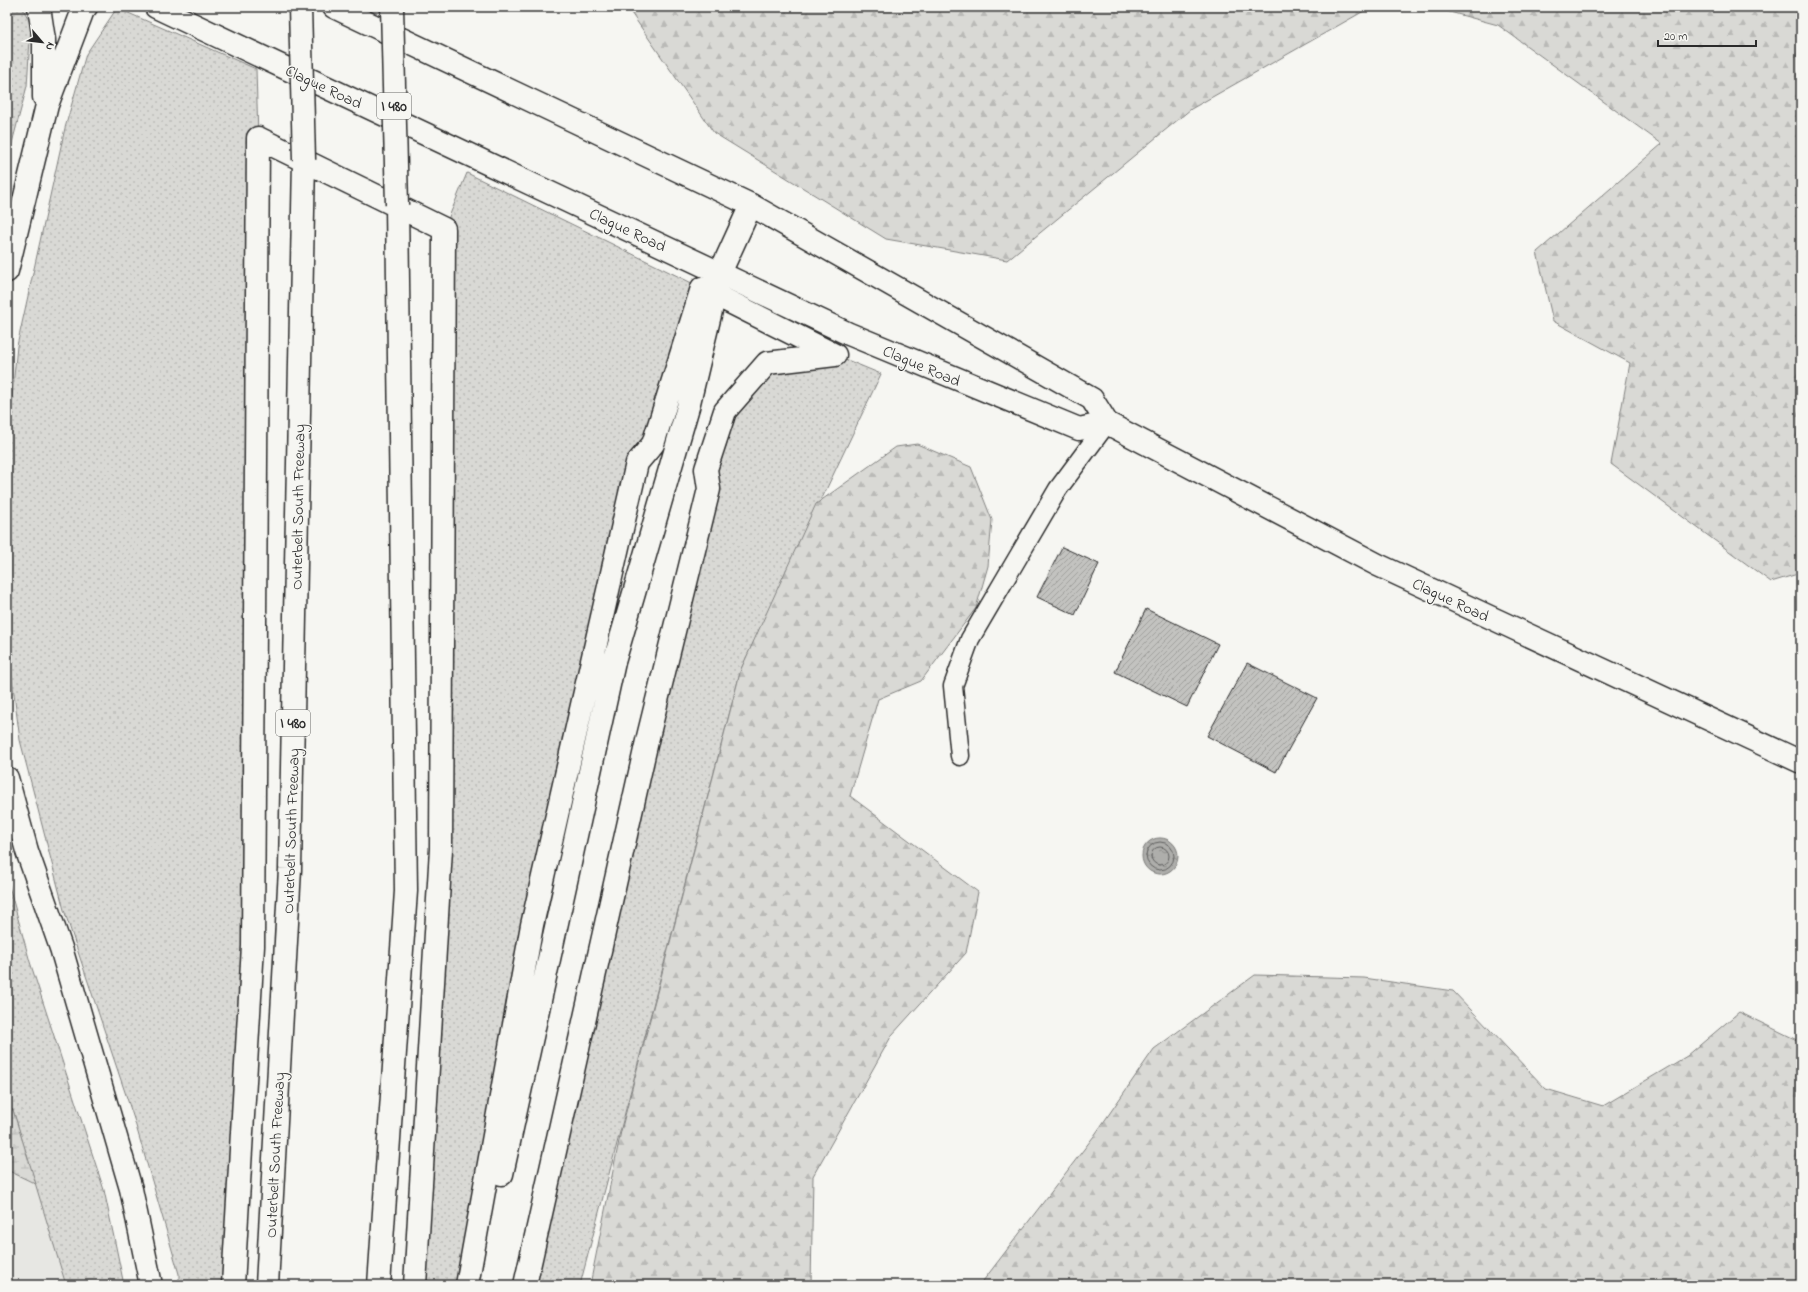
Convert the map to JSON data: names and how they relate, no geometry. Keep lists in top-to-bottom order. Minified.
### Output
{"streets":{"main road":["Clague Road","I 480","Outerbelt South Freeway"]},"scale_bar":"20 m","north":"bottom right"}
